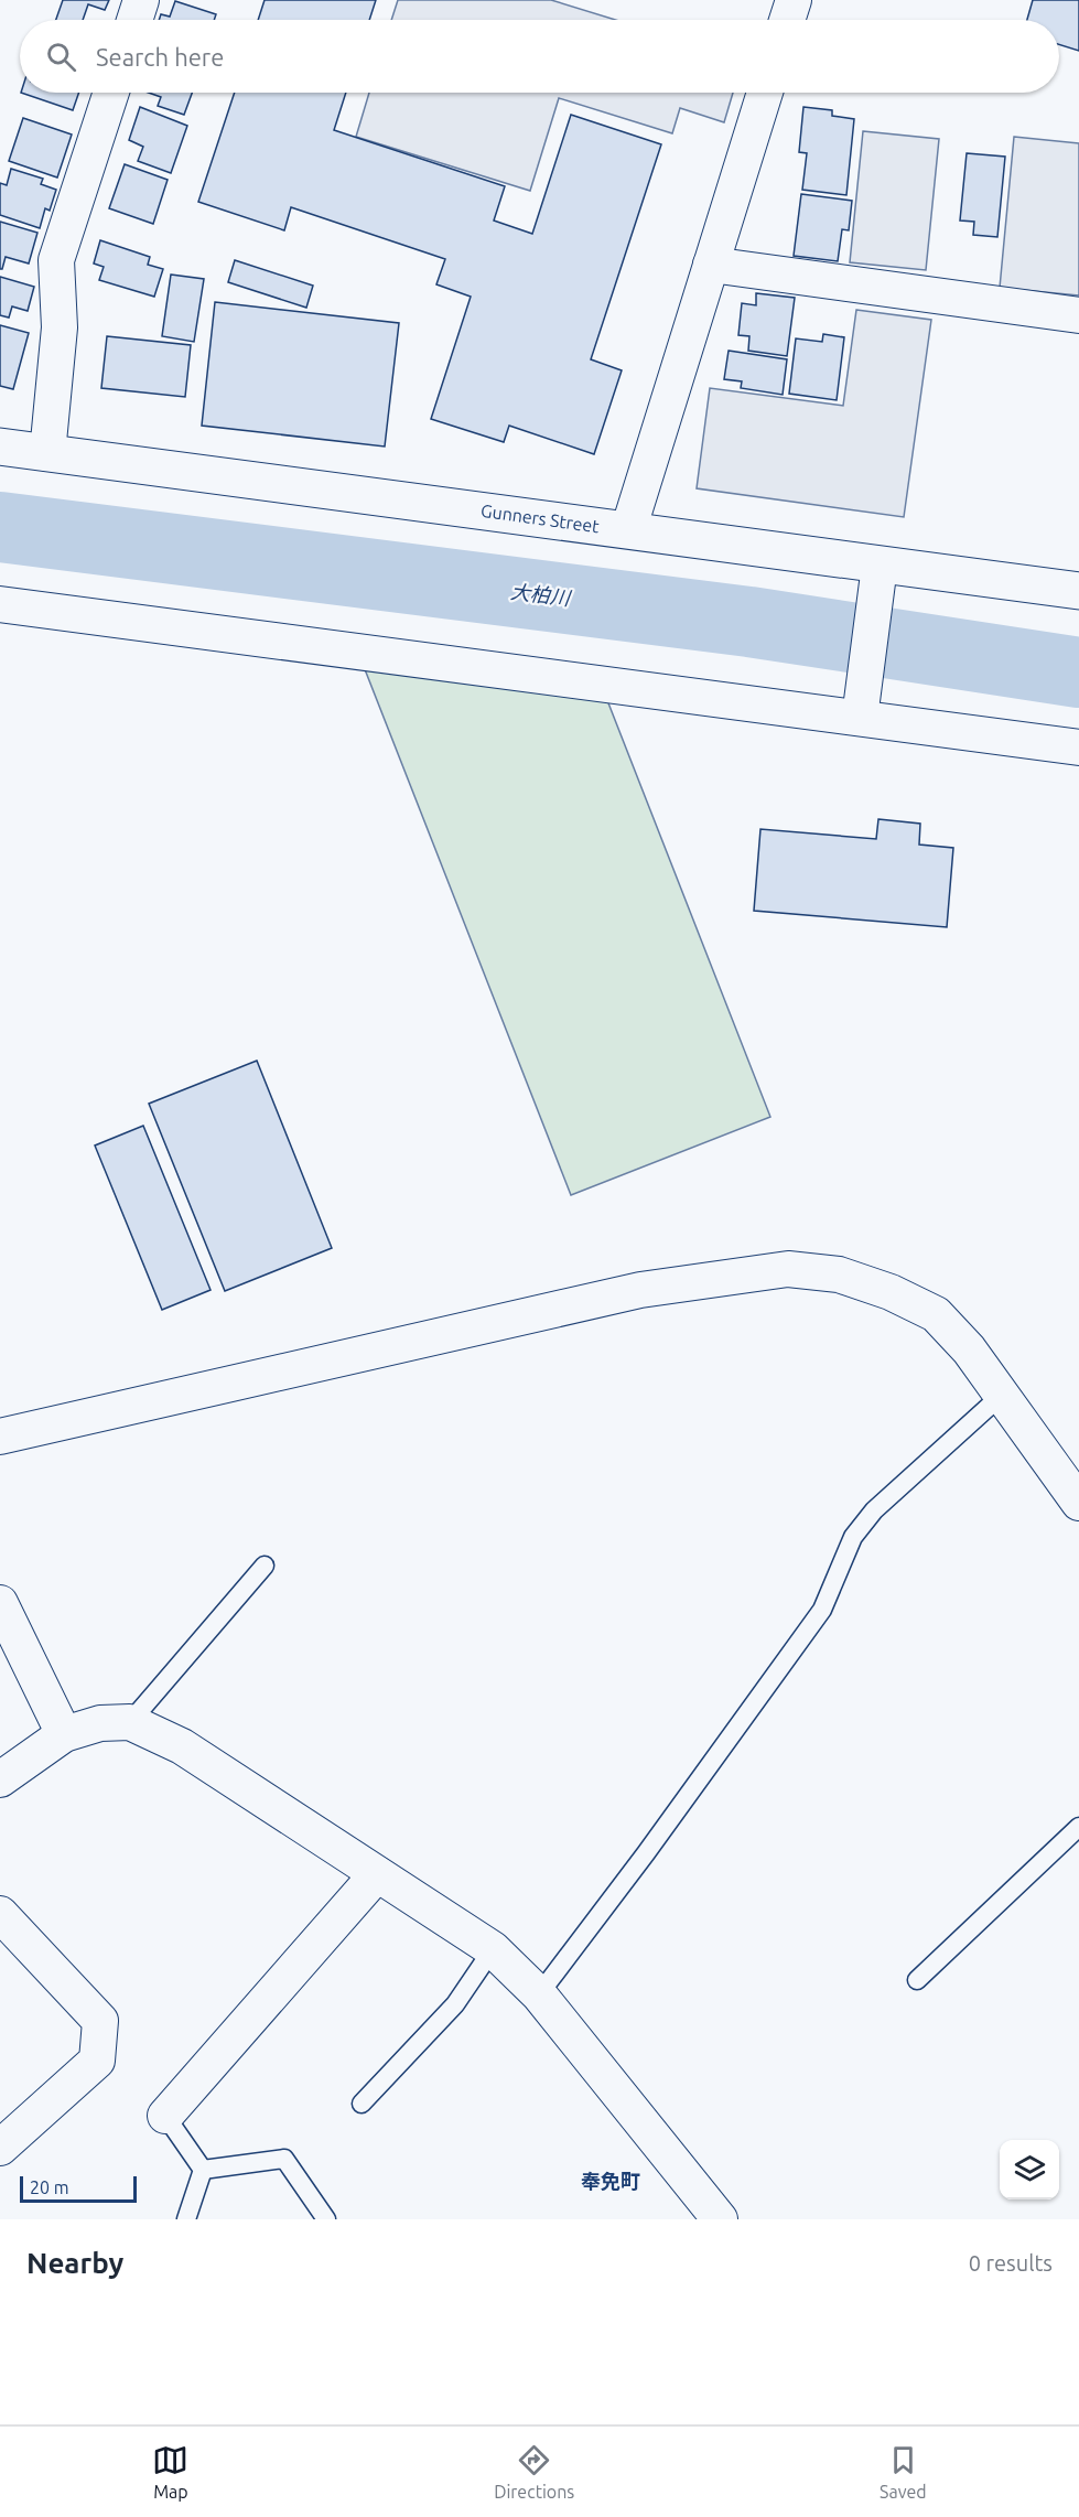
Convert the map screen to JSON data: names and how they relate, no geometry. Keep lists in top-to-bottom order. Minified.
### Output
{"streets":{"street":["Gunners Street"]},"districts":["奉免町"],"water":["大柏川"],"scale_bar":"20 m","page":{"search":"Search here","scale":"20 m","heading":["Nearby","0 results"],"nav":["Map","Directions","Saved"]}}
